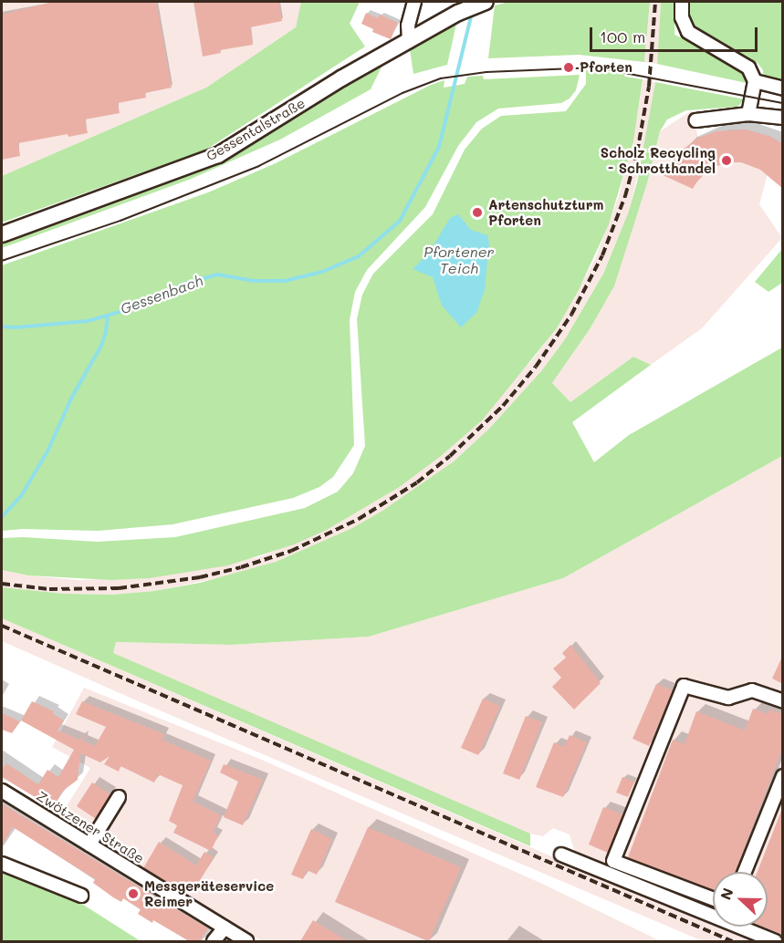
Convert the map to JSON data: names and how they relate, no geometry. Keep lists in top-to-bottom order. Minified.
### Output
{"streets":{"main road":["Gessentalstraße"],"street":["Zwötzener Straße"]},"water":["Pfortener Teich","Gessenbach"],"places":["Pforten","Scholz Recycling - Schrotthandel","Artenschutzturm Pforten","Messgeräteservice Reimer"],"scale_bar":"100 m","north":"left"}
